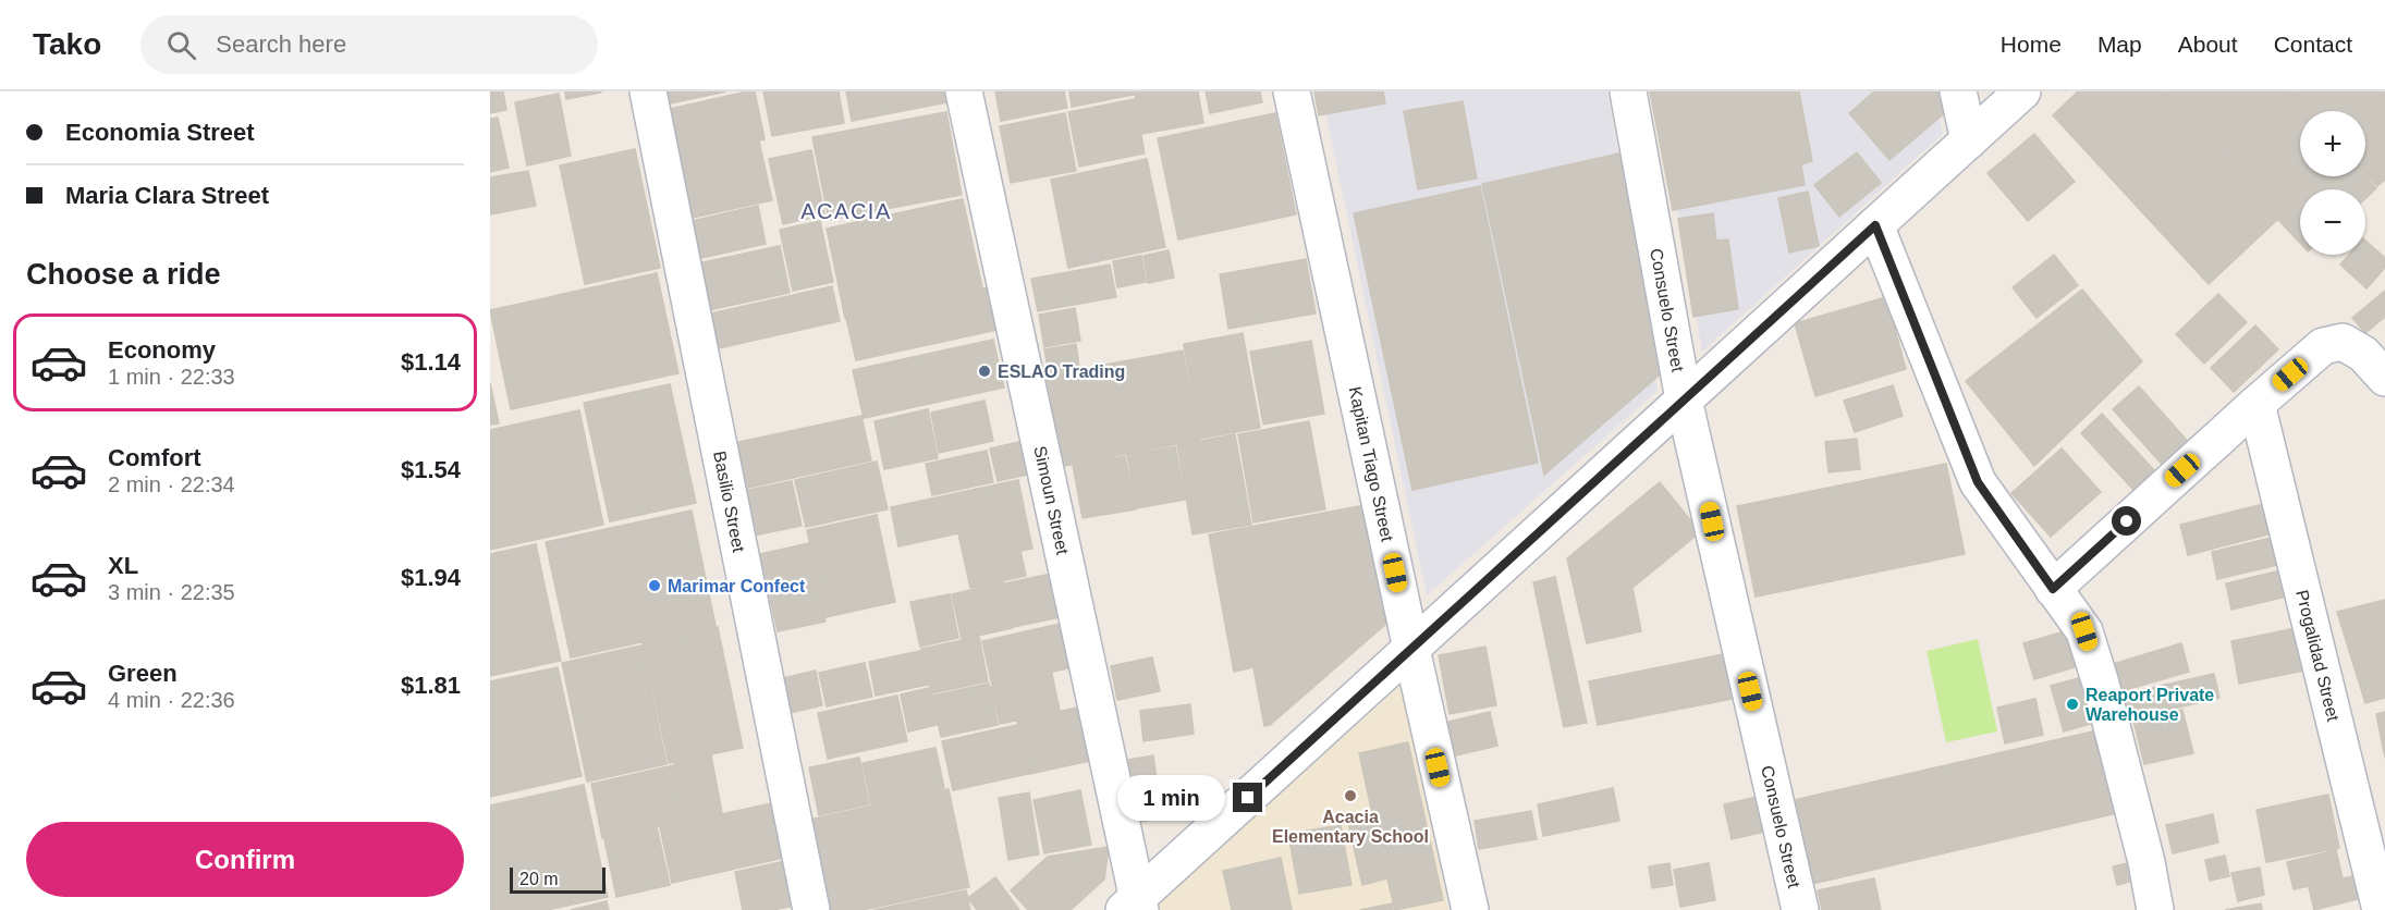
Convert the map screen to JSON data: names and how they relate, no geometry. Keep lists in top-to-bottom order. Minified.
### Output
{"streets":{"street":["Consuelo Street","Kapitan Tiago Street","Basilio Street","Simoun Street","Progalidad Street"]},"districts":["ACACIA"],"places":["ESLAO Trading","Marimar Confect","Reaport Private Warehouse","Acacia Elementary School"],"scale_bar":"20 m","page":{"header":"Tako","search":"Search here","nav":["Home","Map","About","Contact"],"banner":["Economia Street","Maria Clara Street"],"map_buttons":["+","−"],"heading":"Choose a ride","list":[{"name":"Economy","note":"1 min · 22:33","value":"$1.14"},{"name":"Comfort","note":"2 min · 22:34","value":"$1.54"},{"name":"XL","note":"3 min · 22:35","value":"$1.94"},{"name":"Green","note":"4 min · 22:36","value":"$1.81"}],"bubble":"1 min","buttons":"Confirm","scale":"20 m"}}
